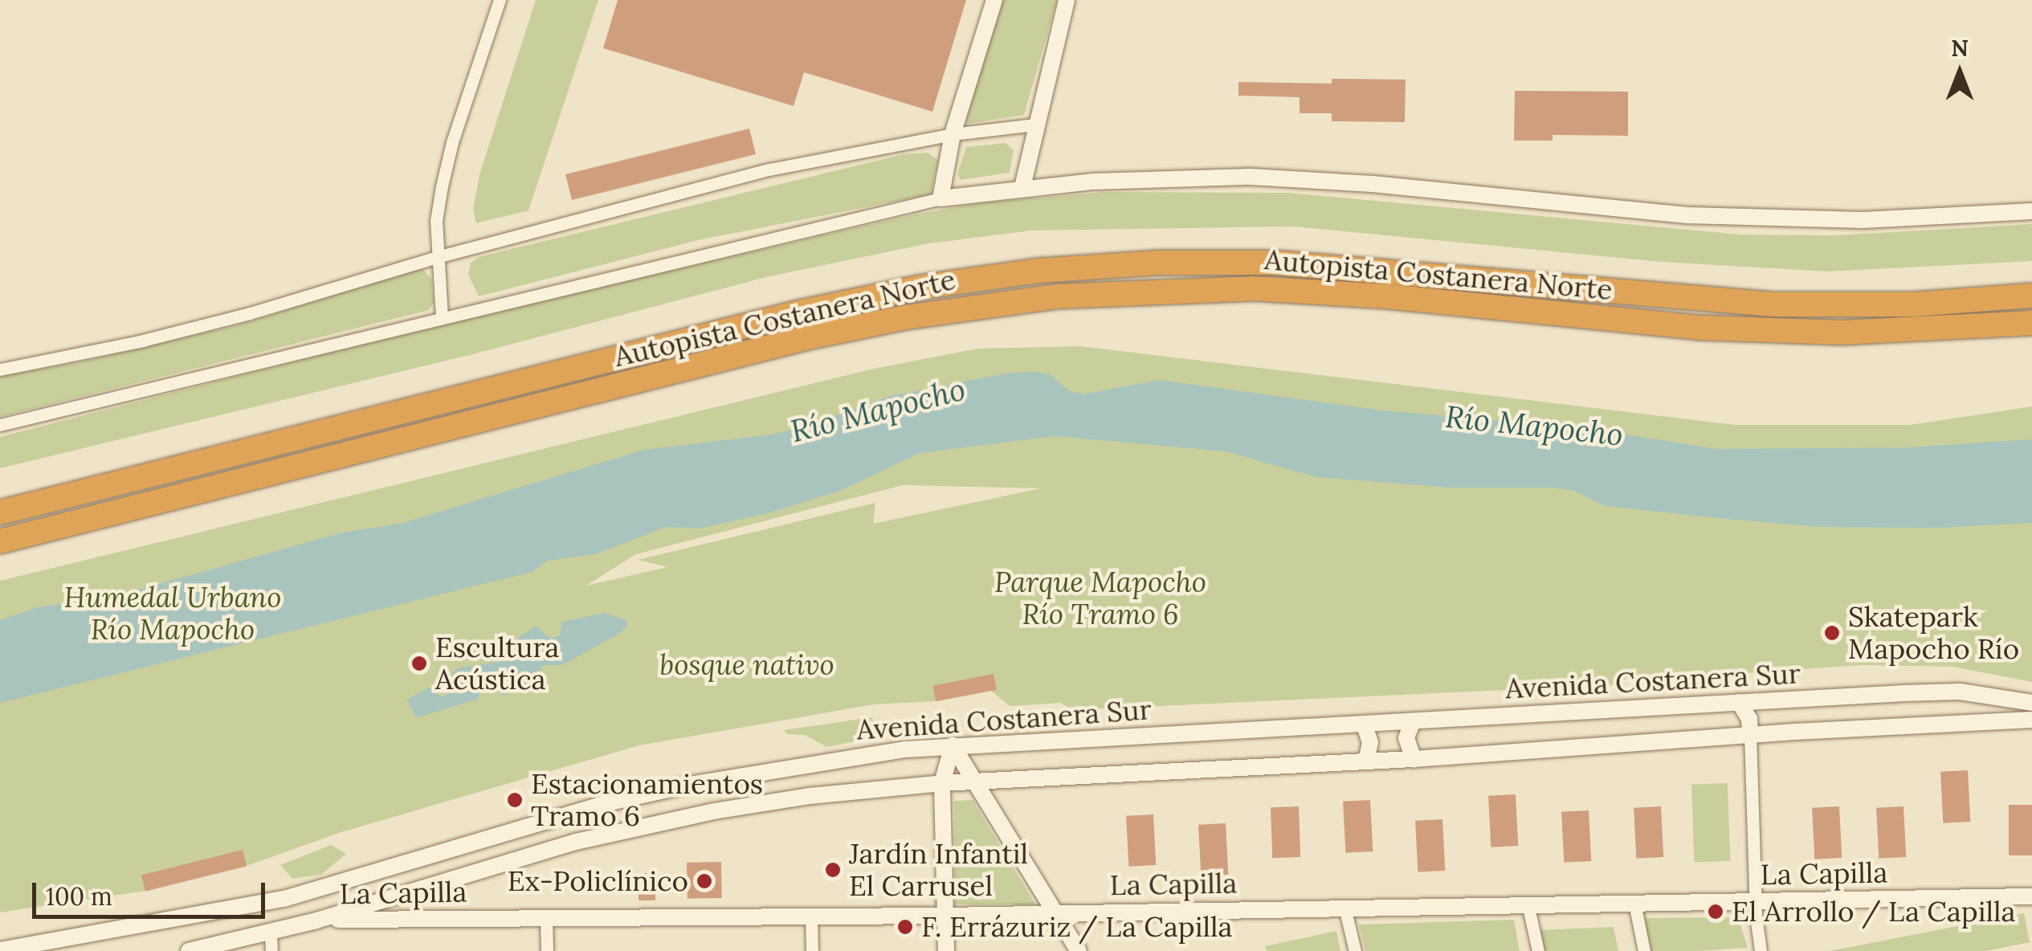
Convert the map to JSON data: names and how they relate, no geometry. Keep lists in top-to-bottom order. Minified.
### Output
{"streets":{"highway":["Autopista Costanera Norte"],"street":["Avenida Costanera Sur","La Capilla"]},"crossings":[["Avenida Costanera Sur","La Capilla"]],"water":["Río Mapocho"],"parks":["Parque Mapocho Río Tramo 6","Humedal Urbano Río Mapocho","bosque nativo"],"places":["Skatepark Mapocho Río","Escultura Acústica","Estacionamientos Tramo 6","Jardín Infantil El Carrusel","Ex-Policlínico","El Arrollo / La Capilla","F. Errázuriz / La Capilla"],"scale_bar":"100 m","north":"top"}
